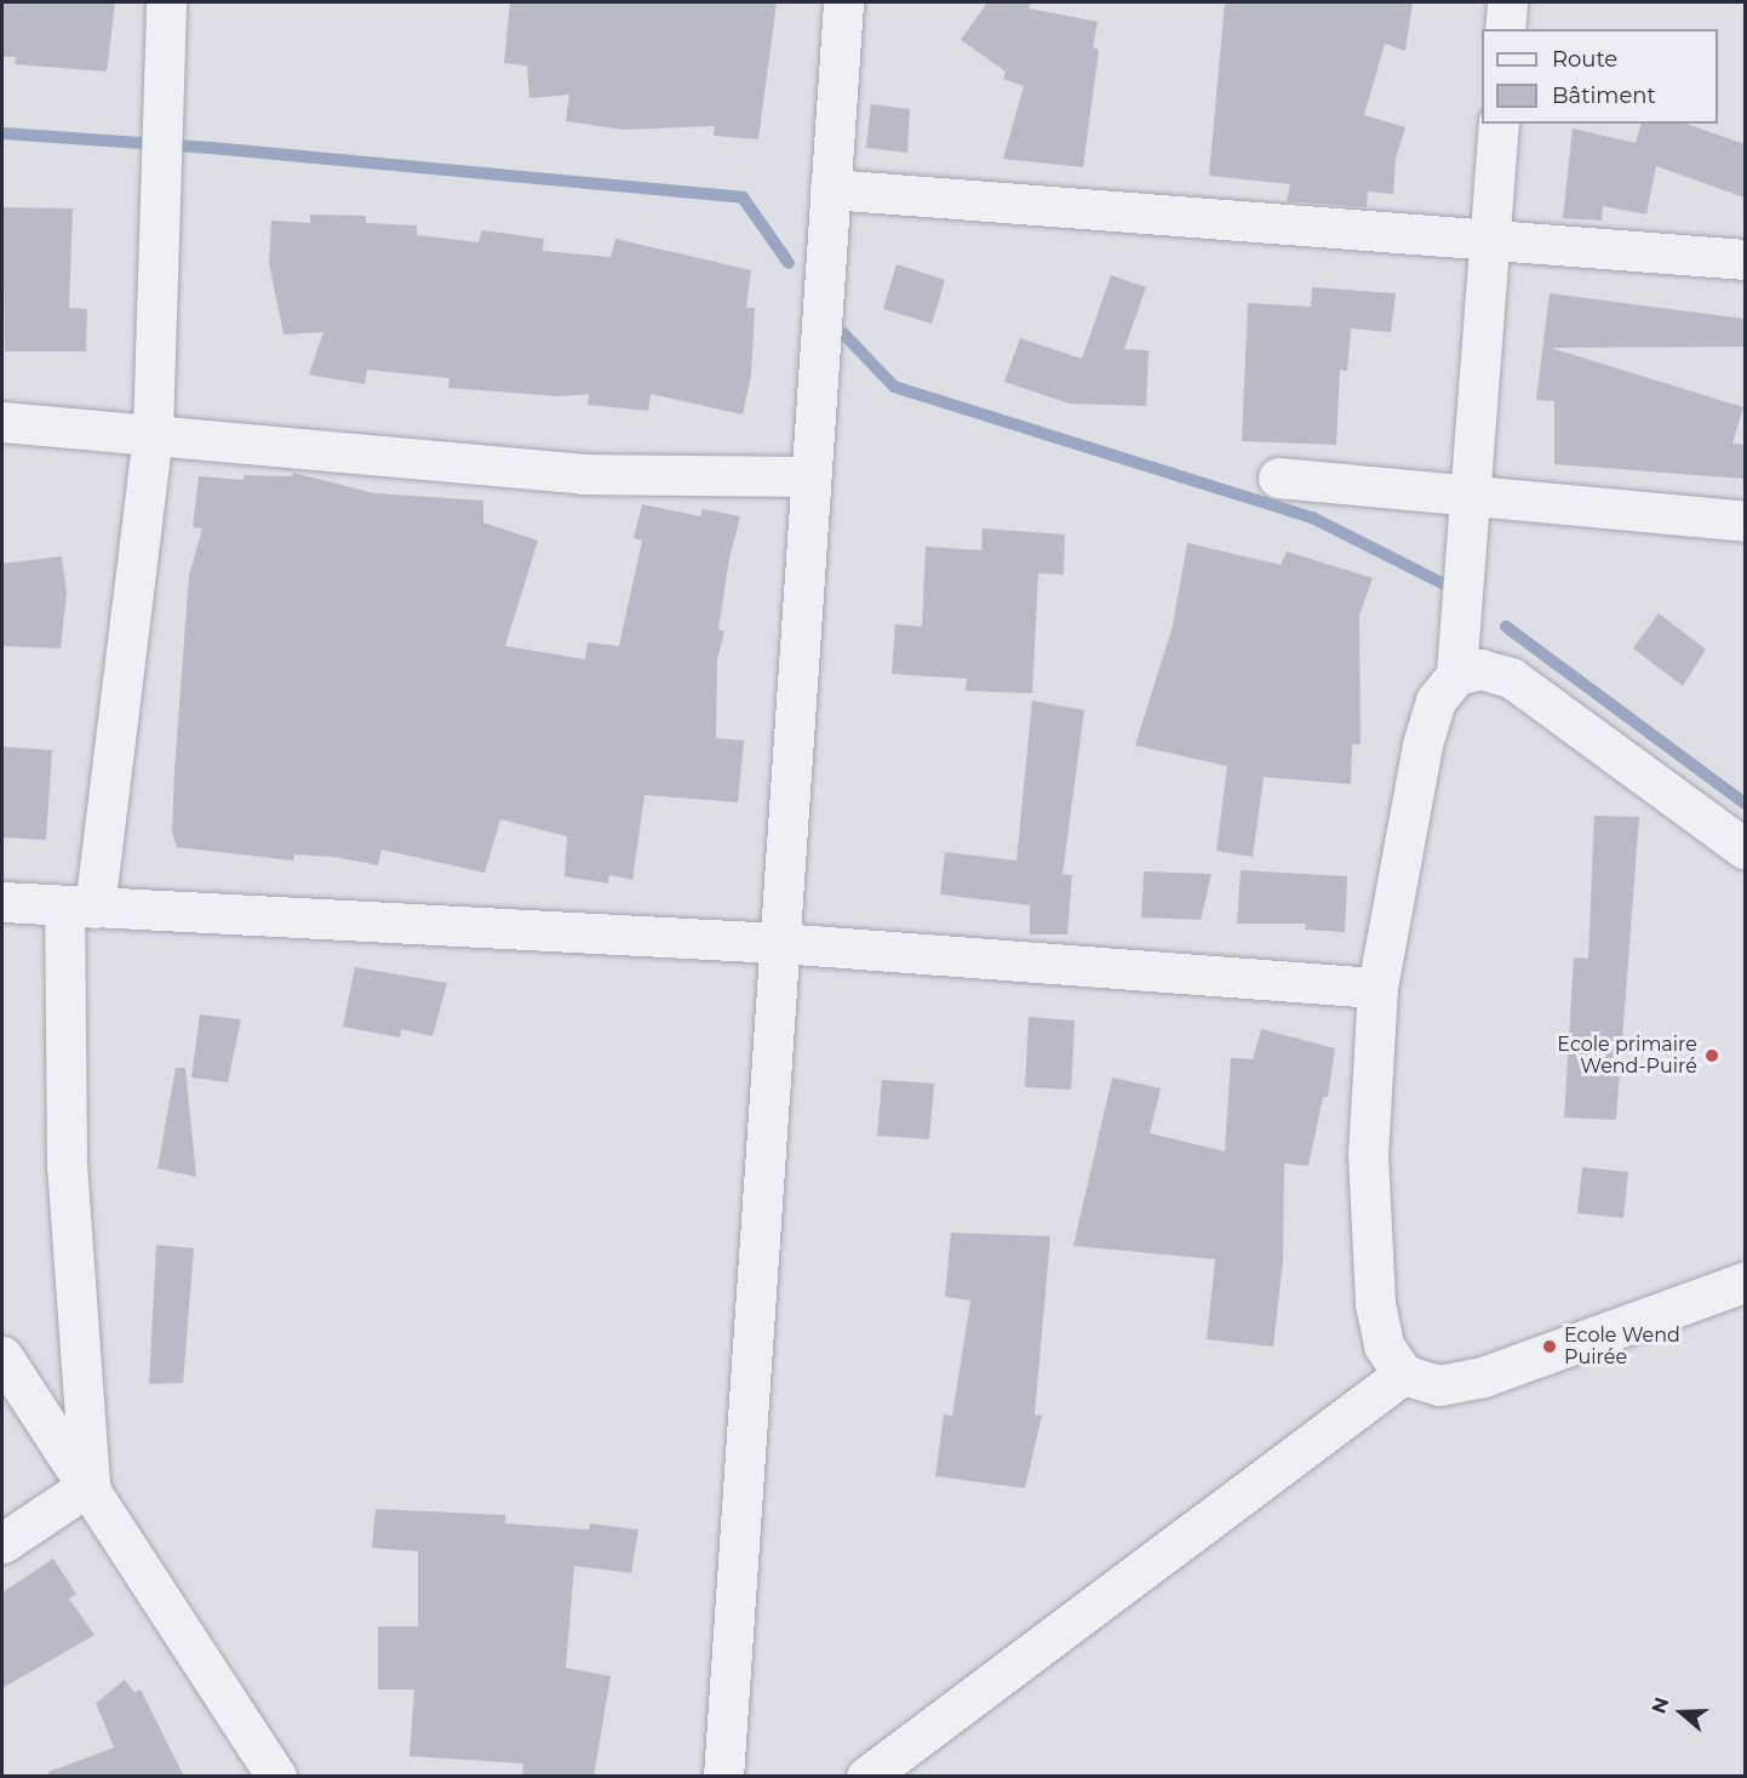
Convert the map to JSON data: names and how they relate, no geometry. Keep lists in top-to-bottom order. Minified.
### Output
{"places":["Ecole primaire Wend-Puiré","Ecole Wend Puirée"],"legend":["Route","Bâtiment"],"north":"left"}
